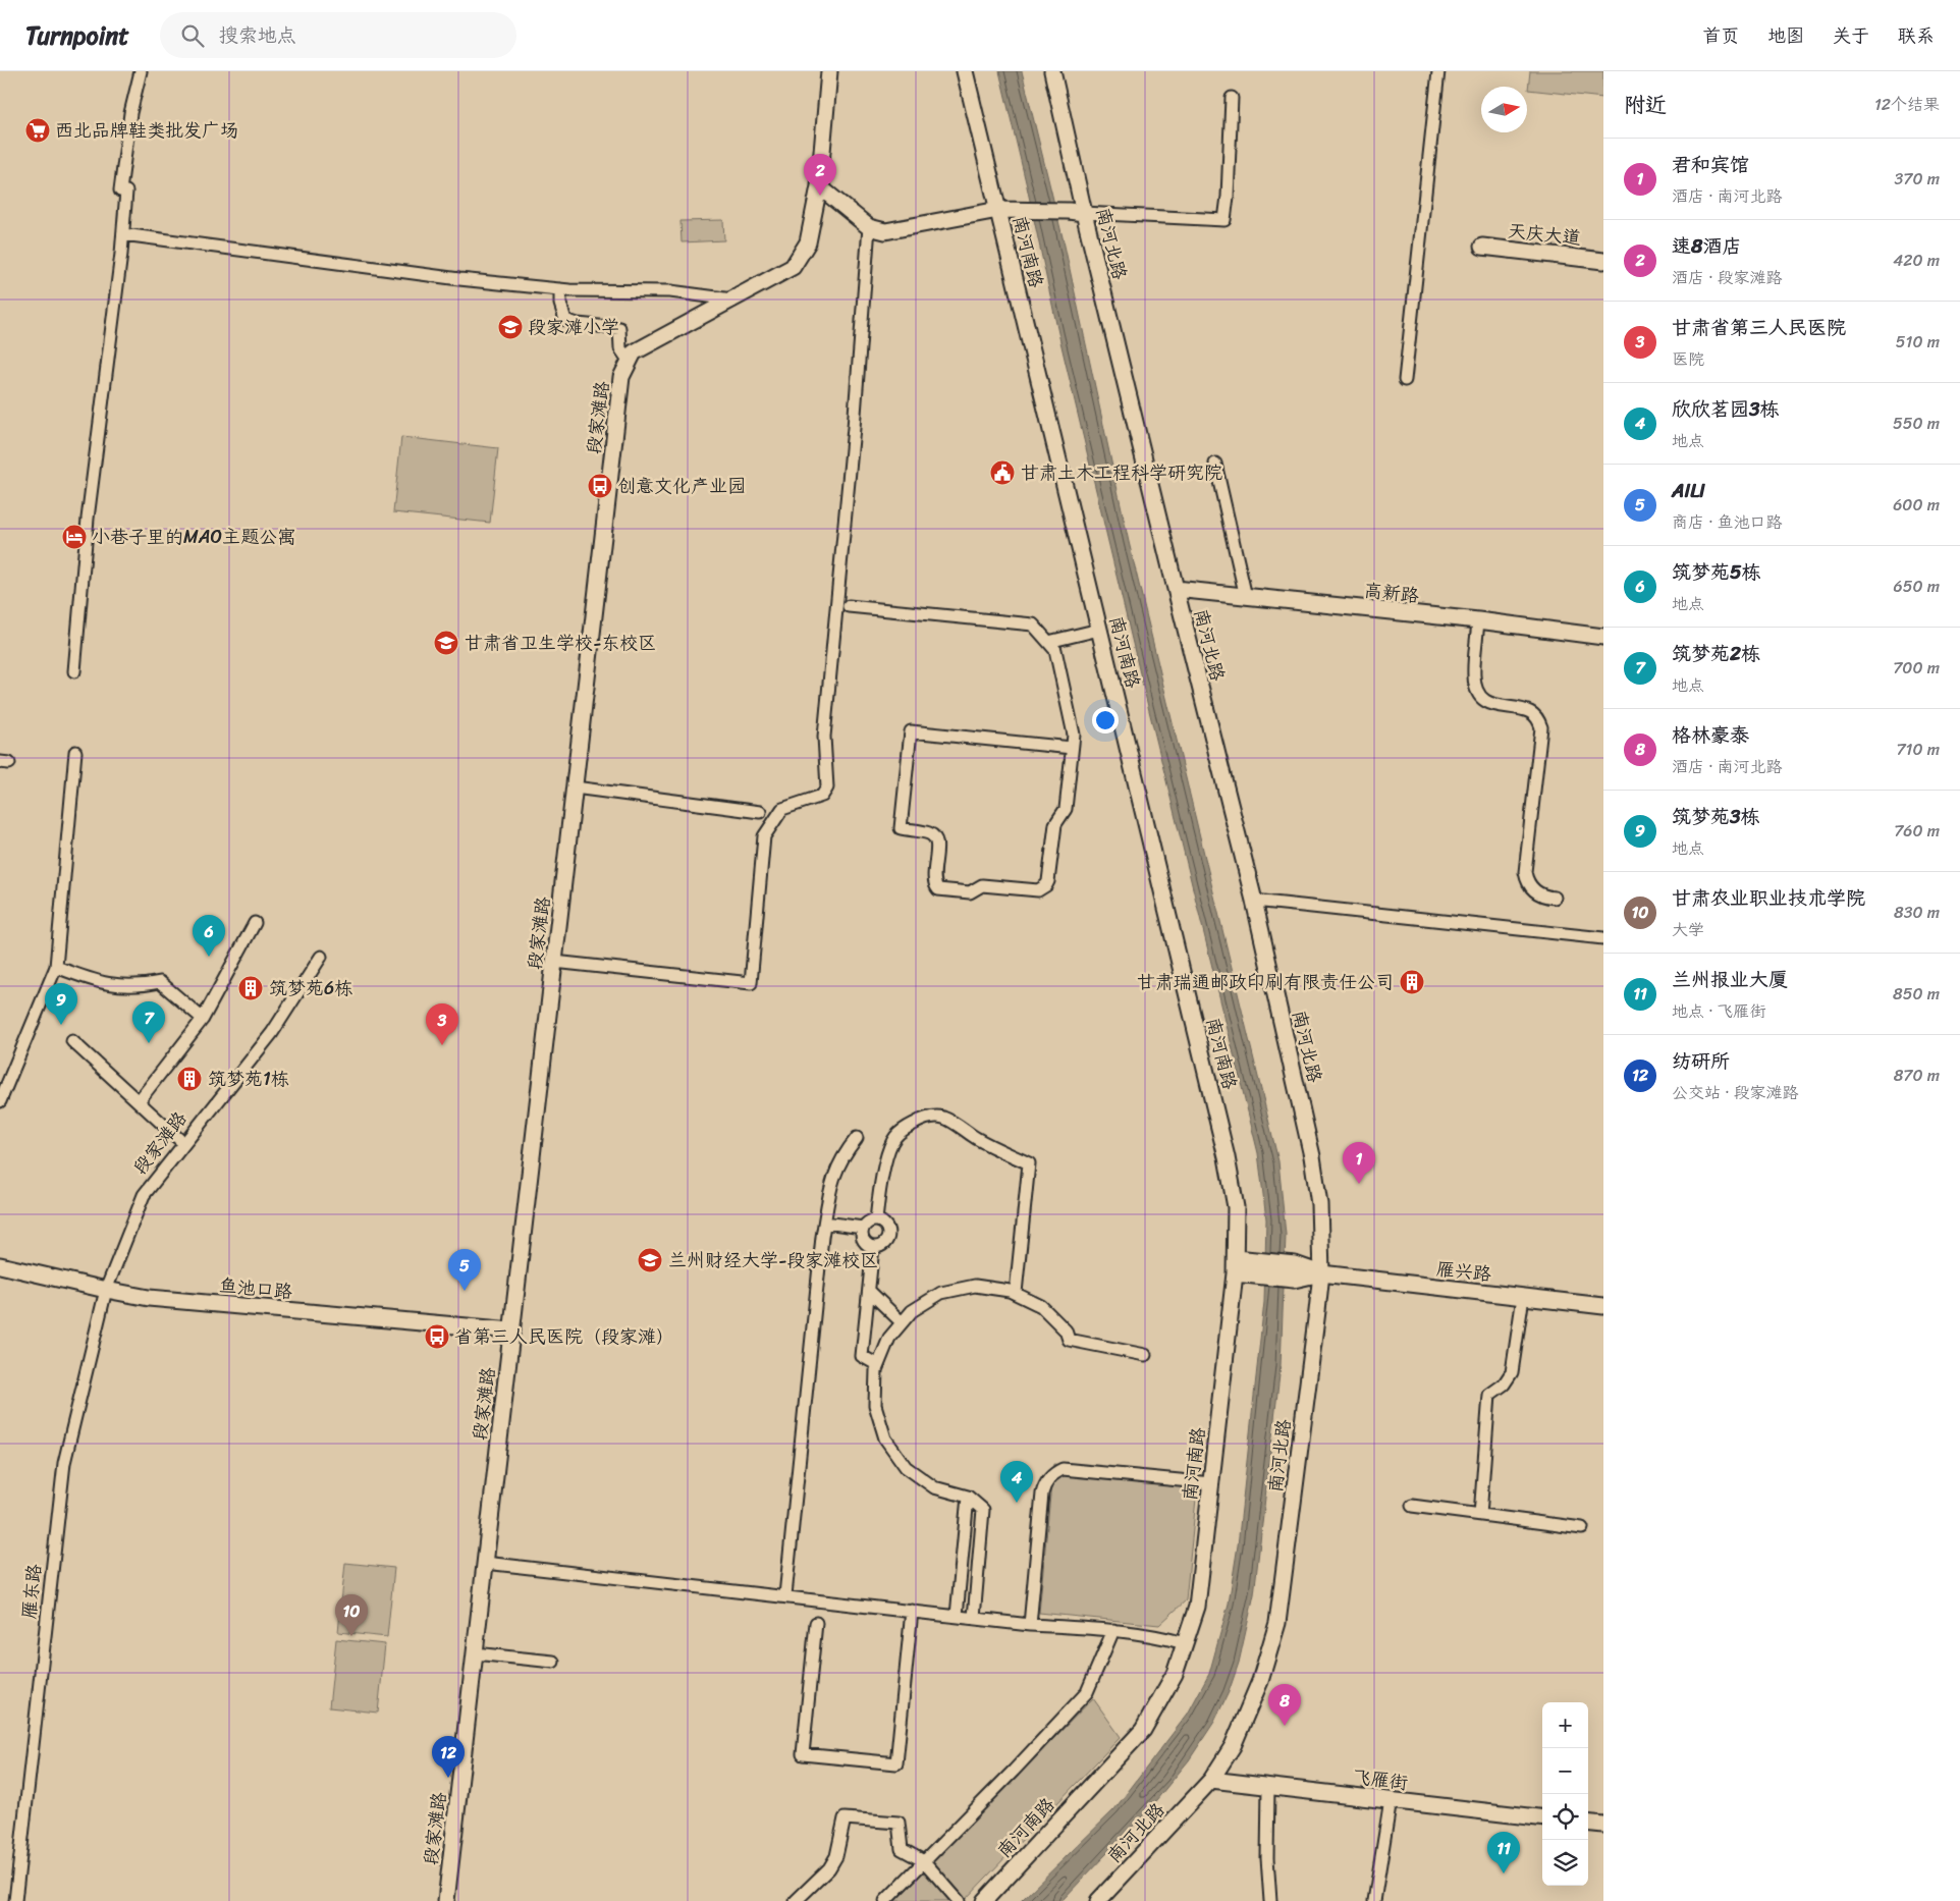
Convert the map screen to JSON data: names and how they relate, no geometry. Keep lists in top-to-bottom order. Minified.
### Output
{"streets":{"street":["天庆大道","南河北路","南河南路","段家滩路","高新路","雁兴路","鱼池口路","雁东路","飞雁街"]},"crossings":[["南河北路","高新路"],["南河北路","雁兴路"],["南河北路","飞雁街"],["南河南路","雁兴路"],["段家滩路","鱼池口路"],["段家滩路","雁东路"],["鱼池口路","雁东路"]],"places":{"supermarket":["西北品牌鞋类批发广场"],"school or university":["段家滩小学","甘肃省卫生学校-东校区","兰州财经大学-段家滩校区"],"public building":["甘肃土木工程科学研究院"],"bus stop":["创意文化产业园","省第三人民医院（段家滩）"],"hotel":["小巷子里的MAO主题公寓"],"building":["甘肃瑞通邮政印刷有限责任公司","筑梦苑6栋","筑梦苑1栋"]},"north":"right","page":{"header":"Turnpoint","search":"搜索地点","nav":["首页","地图","关于","联系"],"heading":["附近","12个结果"],"list":[{"mark":"1","name":"君和宾馆","note":"酒店 · 南河北路","value":"370 m"},{"mark":"2","name":"速8酒店","note":"酒店 · 段家滩路","value":"420 m"},{"mark":"3","name":"甘肃省第三人民医院","note":"医院","value":"510 m"},{"mark":"4","name":"欣欣茗园3栋","note":"地点","value":"550 m"},{"mark":"5","name":"AILI","note":"商店 · 鱼池口路","value":"600 m"},{"mark":"6","name":"筑梦苑5栋","note":"地点","value":"650 m"},{"mark":"7","name":"筑梦苑2栋","note":"地点","value":"700 m"},{"mark":"8","name":"格林豪泰","note":"酒店 · 南河北路","value":"710 m"},{"mark":"9","name":"筑梦苑3栋","note":"地点","value":"760 m"},{"mark":"10","name":"甘肃农业职业技术学院","note":"大学","value":"830 m"},{"mark":"11","name":"兰州报业大厦","note":"地点 · 飞雁街","value":"850 m"},{"mark":"12","name":"纺研所","note":"公交站 · 段家滩路","value":"870 m"}],"pins":["2","6","9","7","3","1","5","4","10","8","12","11"],"map_buttons":["+","−"]}}
